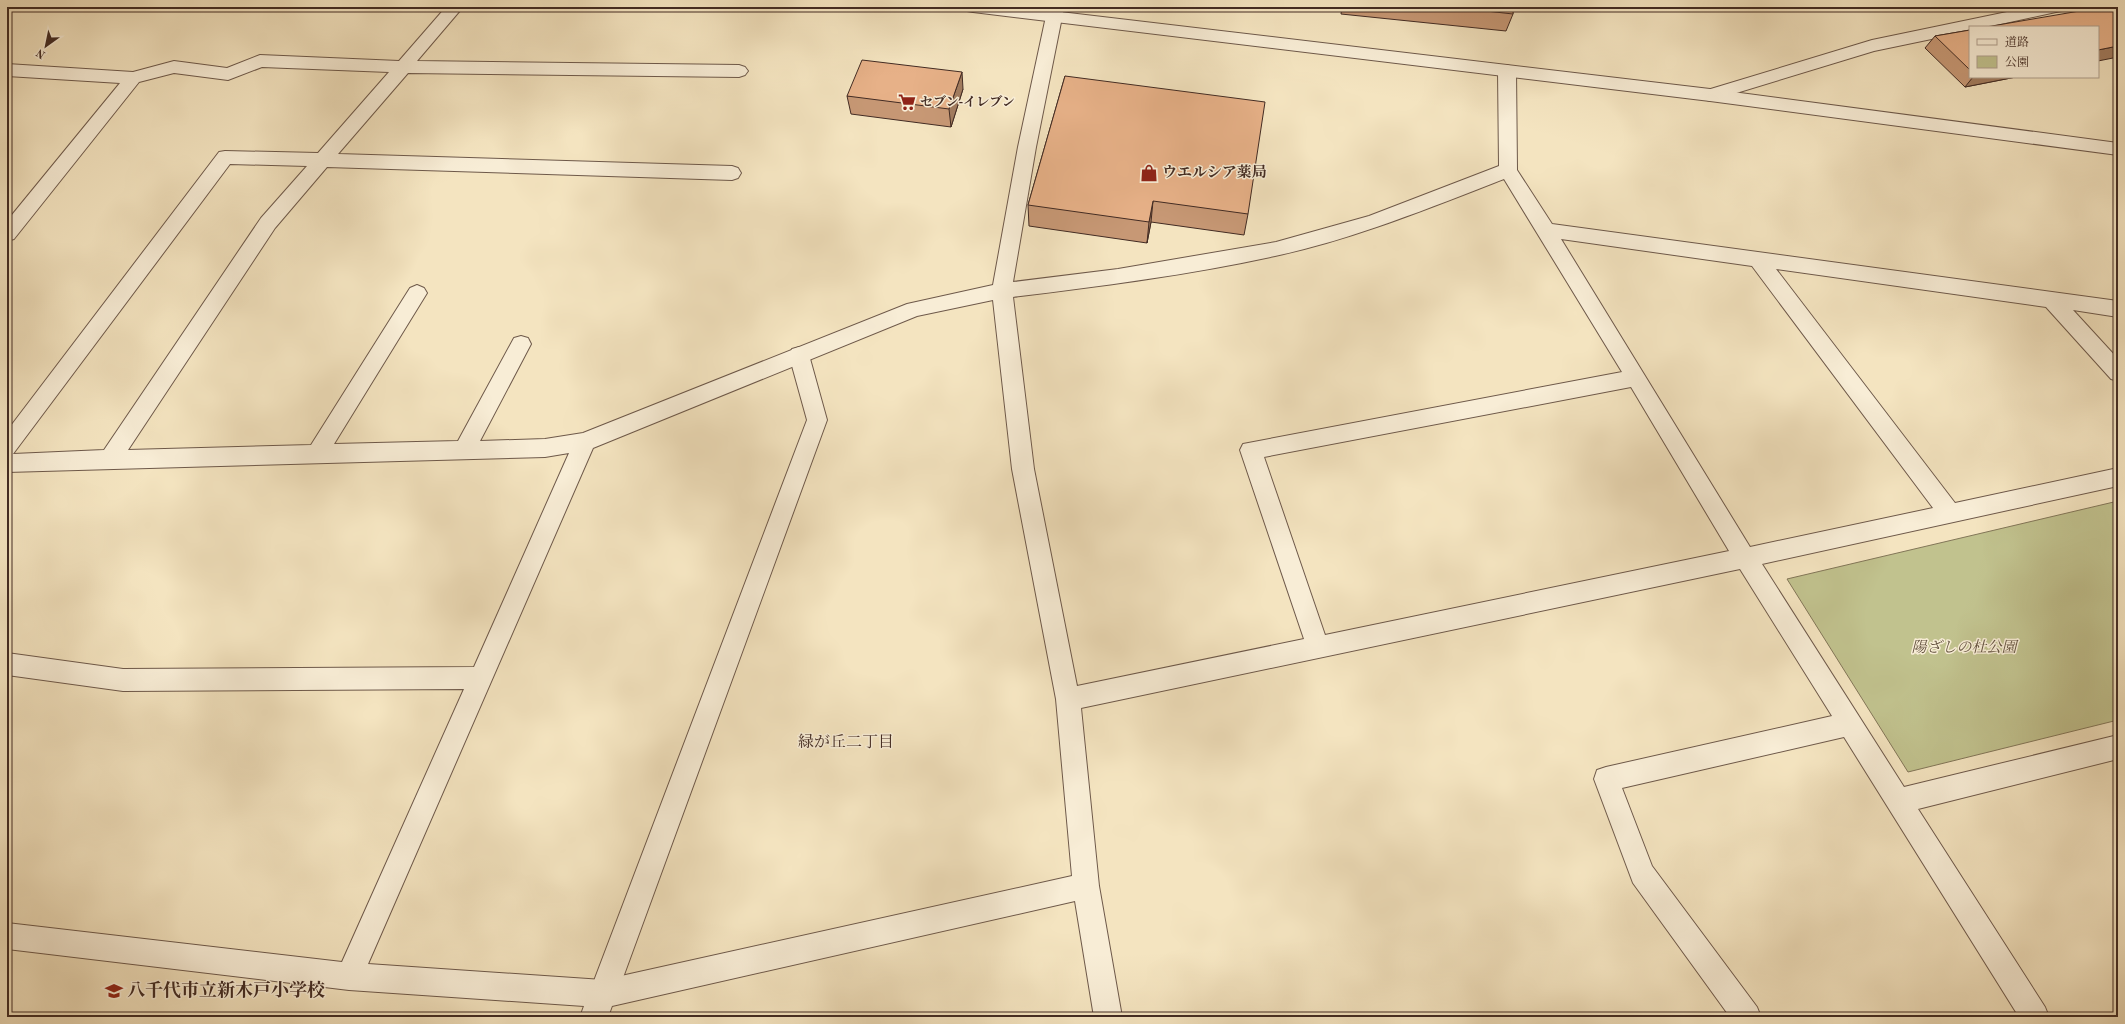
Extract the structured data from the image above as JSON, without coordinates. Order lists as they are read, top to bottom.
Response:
{
  "districts": ["緑が丘二丁目"],
  "parks": ["陽ざしの杜公園"],
  "places": {
    "supermarket": ["セブン-イレブン"],
    "shop": ["ウエルシア薬局"],
    "school or university": ["八千代市立新木戸小学校"]
  },
  "legend": ["道路", "公園"],
  "north": "bottom left"
}
